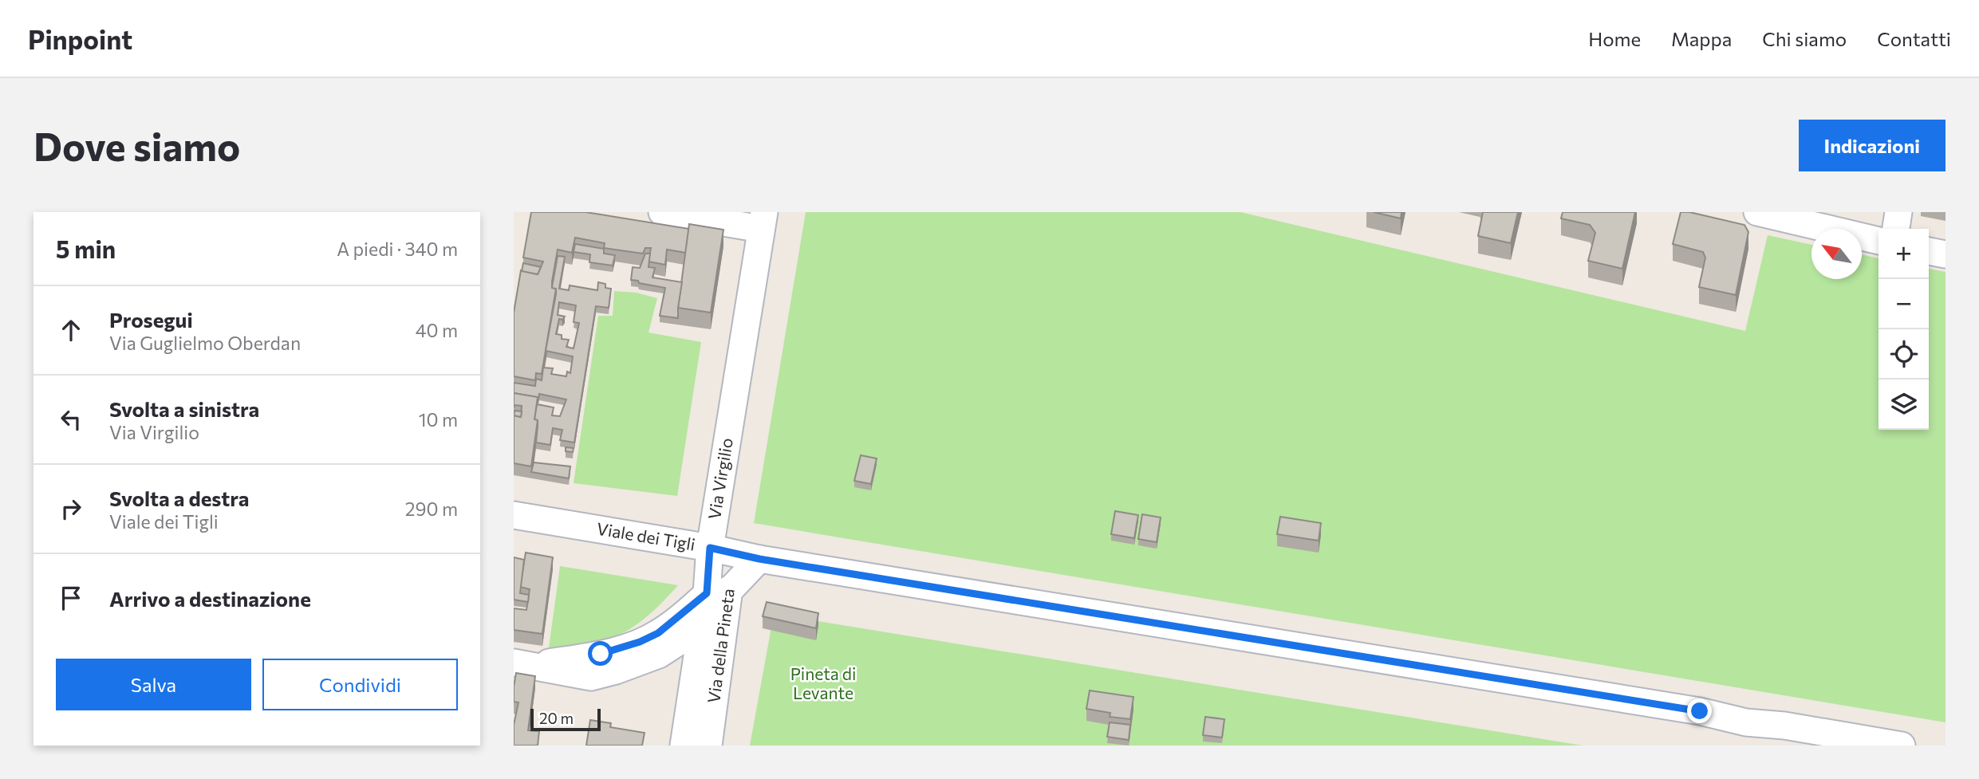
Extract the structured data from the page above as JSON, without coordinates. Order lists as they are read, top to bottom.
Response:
{
  "streets": {
    "street": ["Via Virgilio", "Viale dei Tigli", "Via della Pineta"]
  },
  "crossings": [
    ["Via Virgilio", "Viale dei Tigli"],
    ["Via Virgilio", "Via della Pineta"],
    ["Viale dei Tigli", "Via della Pineta"]
  ],
  "parks": ["Pineta di Levante"],
  "scale_bar": "20 m",
  "north": "top left",
  "page": {
    "header": "Pinpoint",
    "nav": [
      "Home",
      "Mappa",
      "Chi siamo",
      "Contatti"
    ],
    "buttons": [
      "Indicazioni",
      ["Salva", "Condividi"]
    ],
    "title": "Dove siamo",
    "heading": ["5 min", "A piedi · 340 m"],
    "map_buttons": ["+", "−"],
    "list": [
      ["Prosegui", "Via Guglielmo Oberdan", "40 m"],
      ["Svolta a sinistra", "Via Virgilio", "10 m"],
      ["Svolta a destra", "Viale dei Tigli", "290 m"],
      "Arrivo a destinazione"
    ],
    "scale": "20 m"
  }
}
